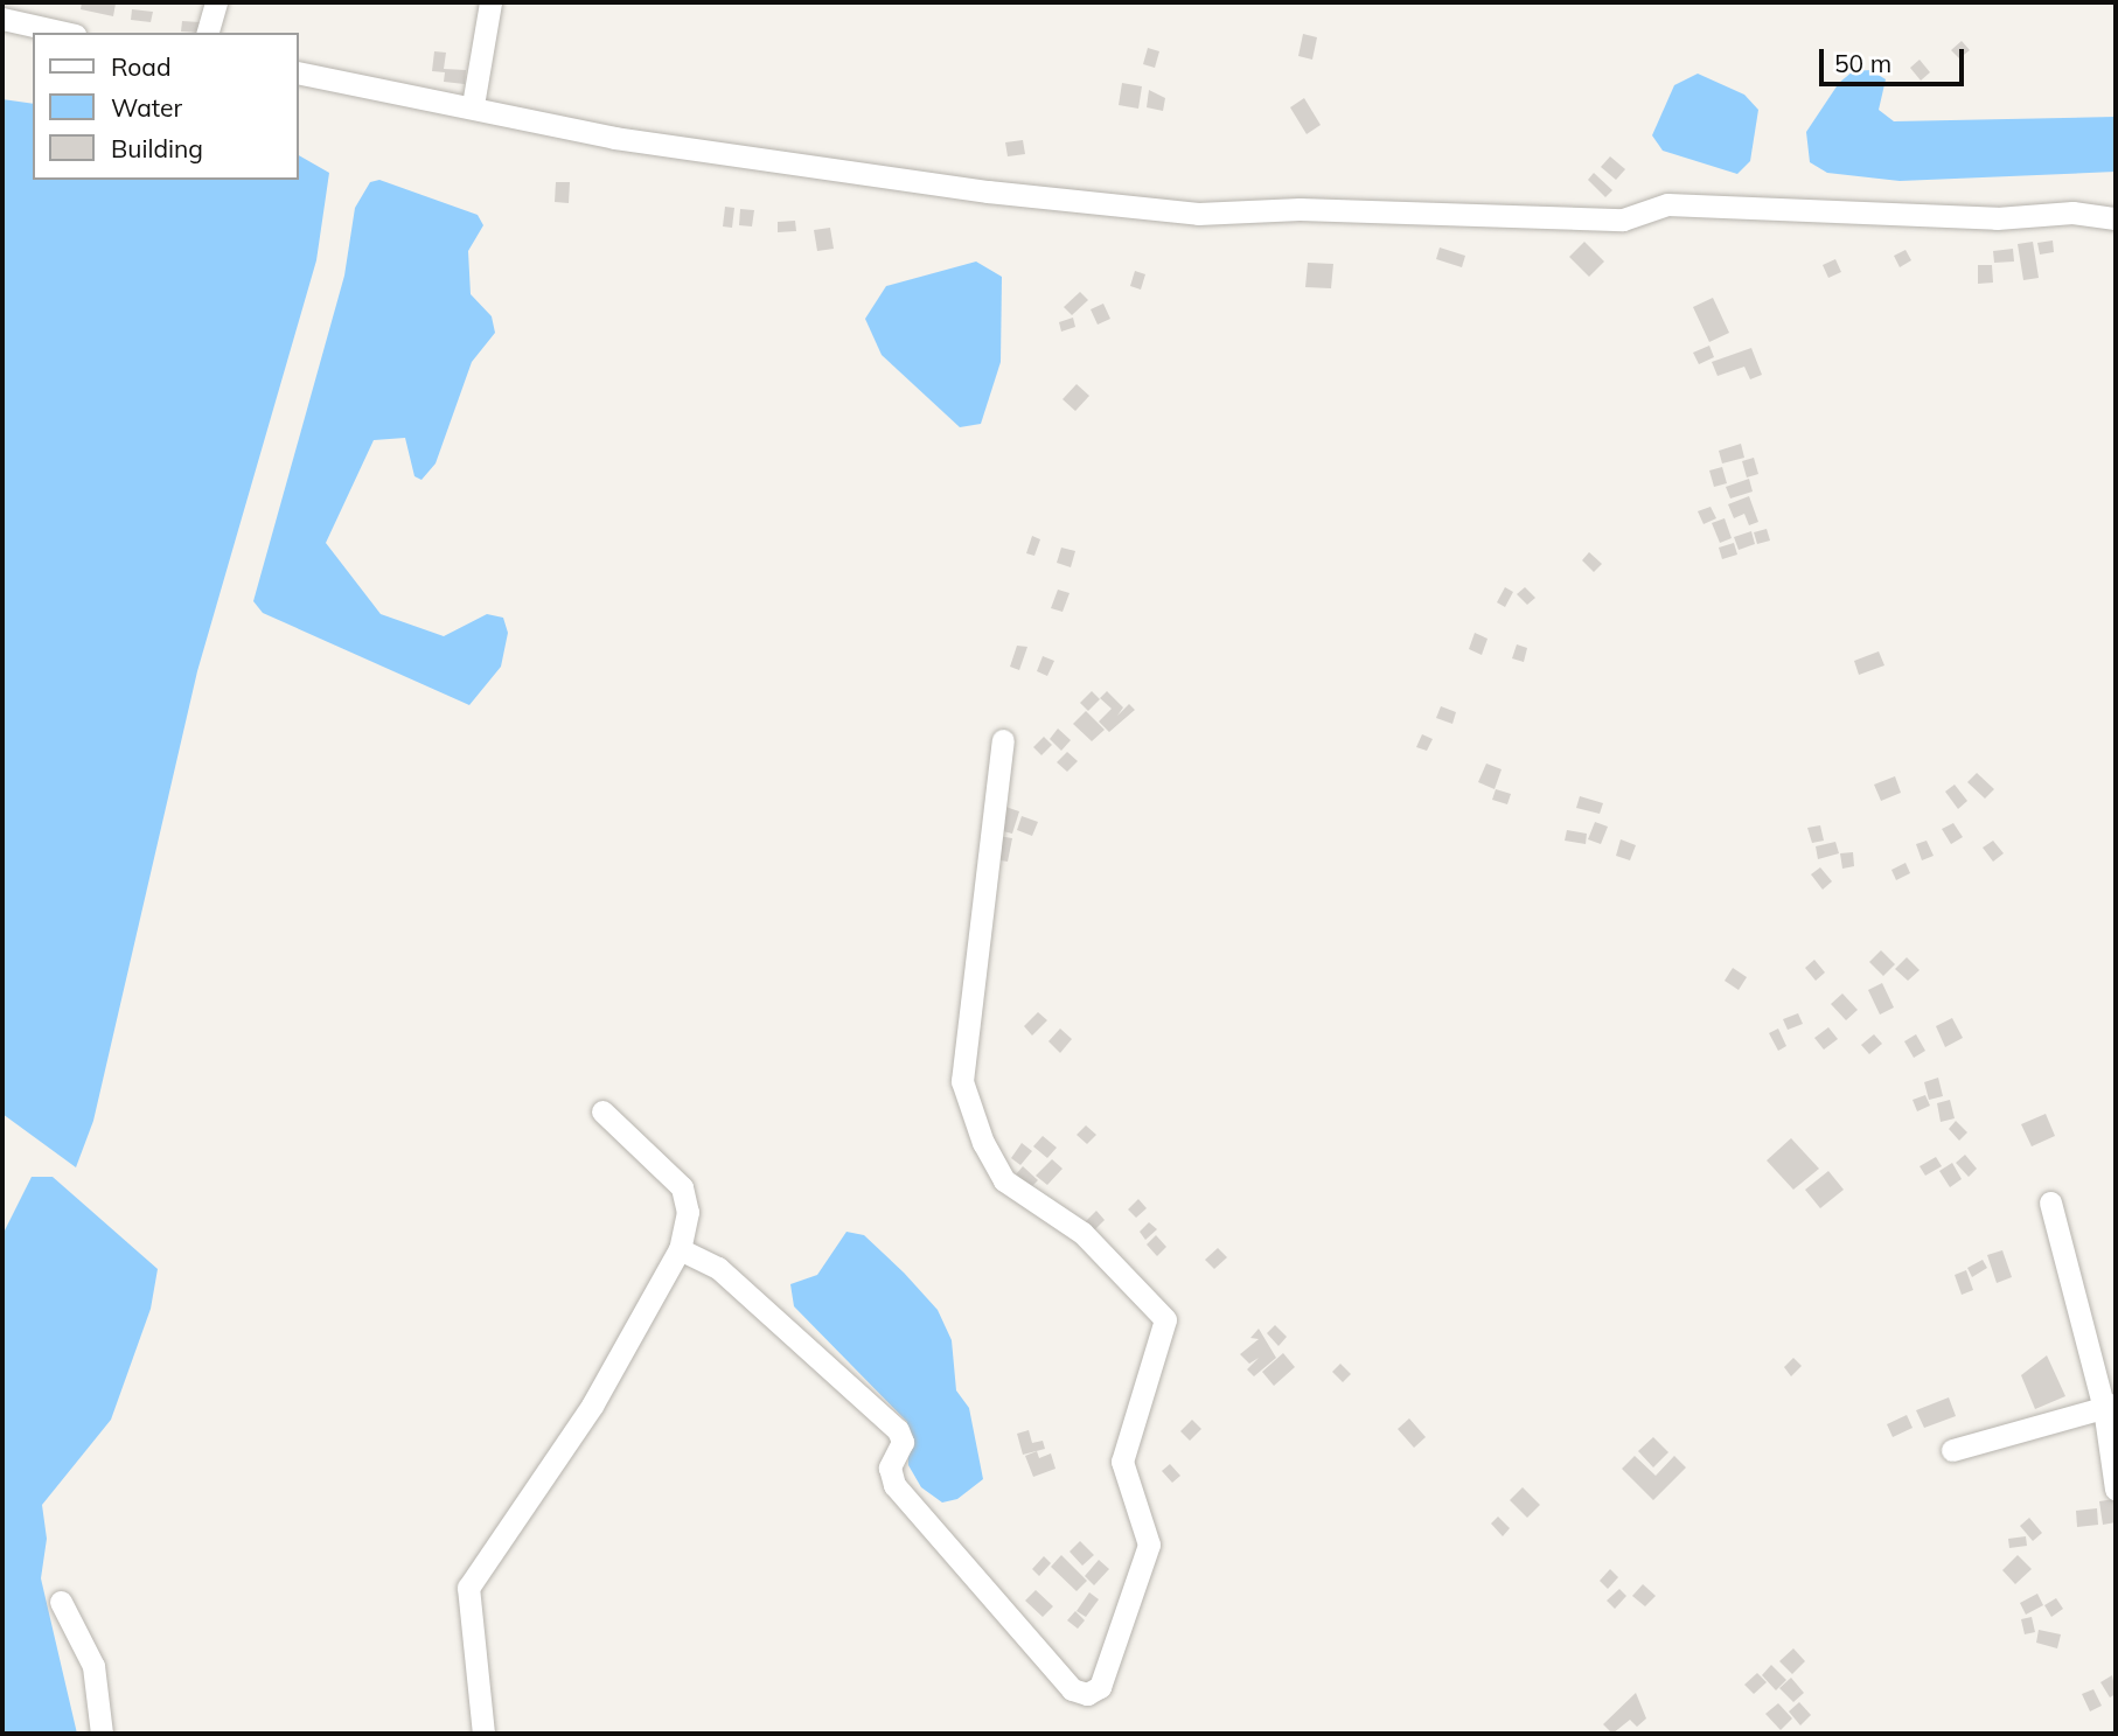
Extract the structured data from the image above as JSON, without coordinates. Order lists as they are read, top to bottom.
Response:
{
  "legend": ["Road", "Water", "Building"],
  "scale_bar": "50 m"
}
